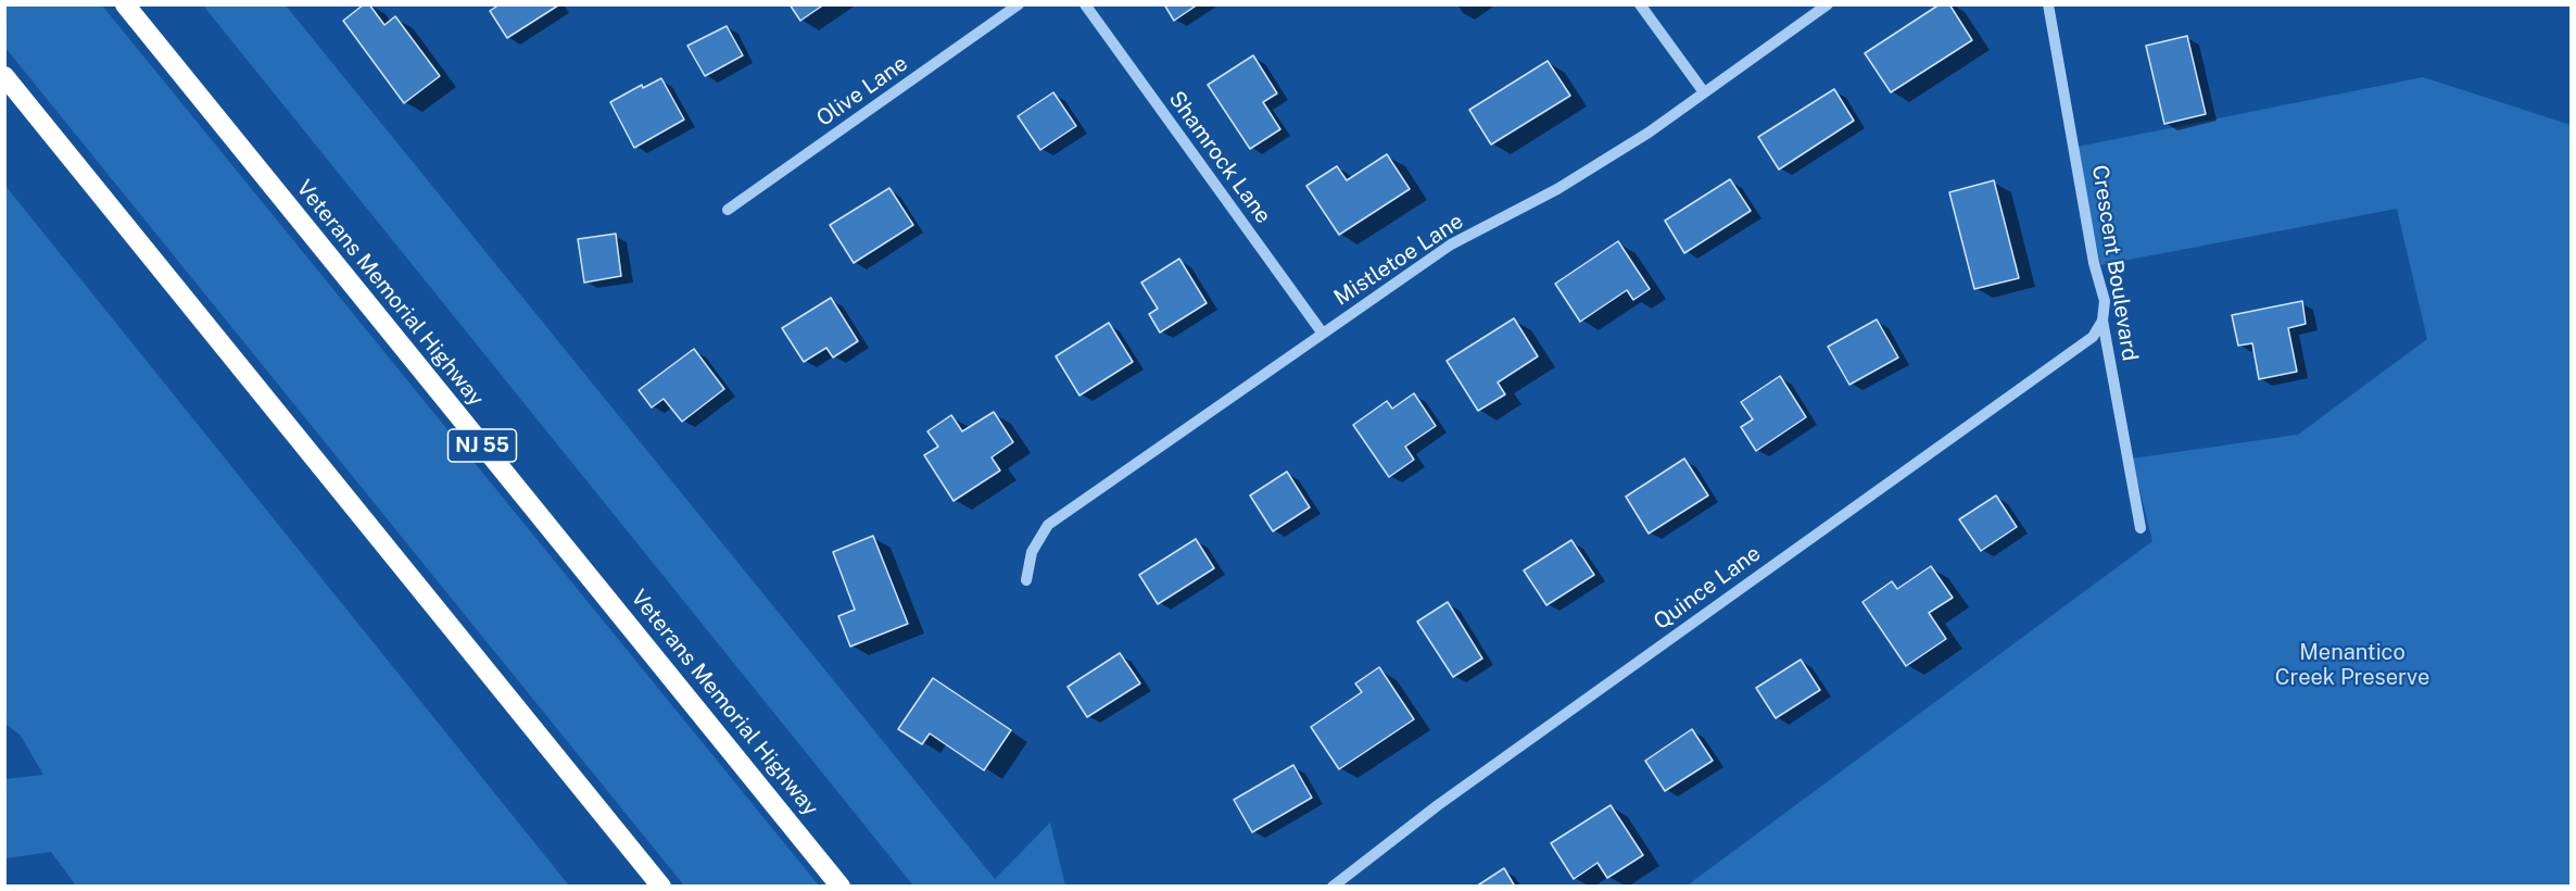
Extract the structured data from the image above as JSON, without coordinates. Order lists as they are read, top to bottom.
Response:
{
  "streets": {
    "highway": ["Veterans Memorial Highway", "NJ 55"],
    "street": [
      "Olive Lane",
      "Shamrock Lane",
      "Mistletoe Lane",
      "Crescent Boulevard",
      "Quince Lane"
    ]
  },
  "crossings": [
    ["Shamrock Lane", "Mistletoe Lane"],
    ["Crescent Boulevard", "Quince Lane"]
  ],
  "parks": ["Menantico Creek Preserve"]
}
